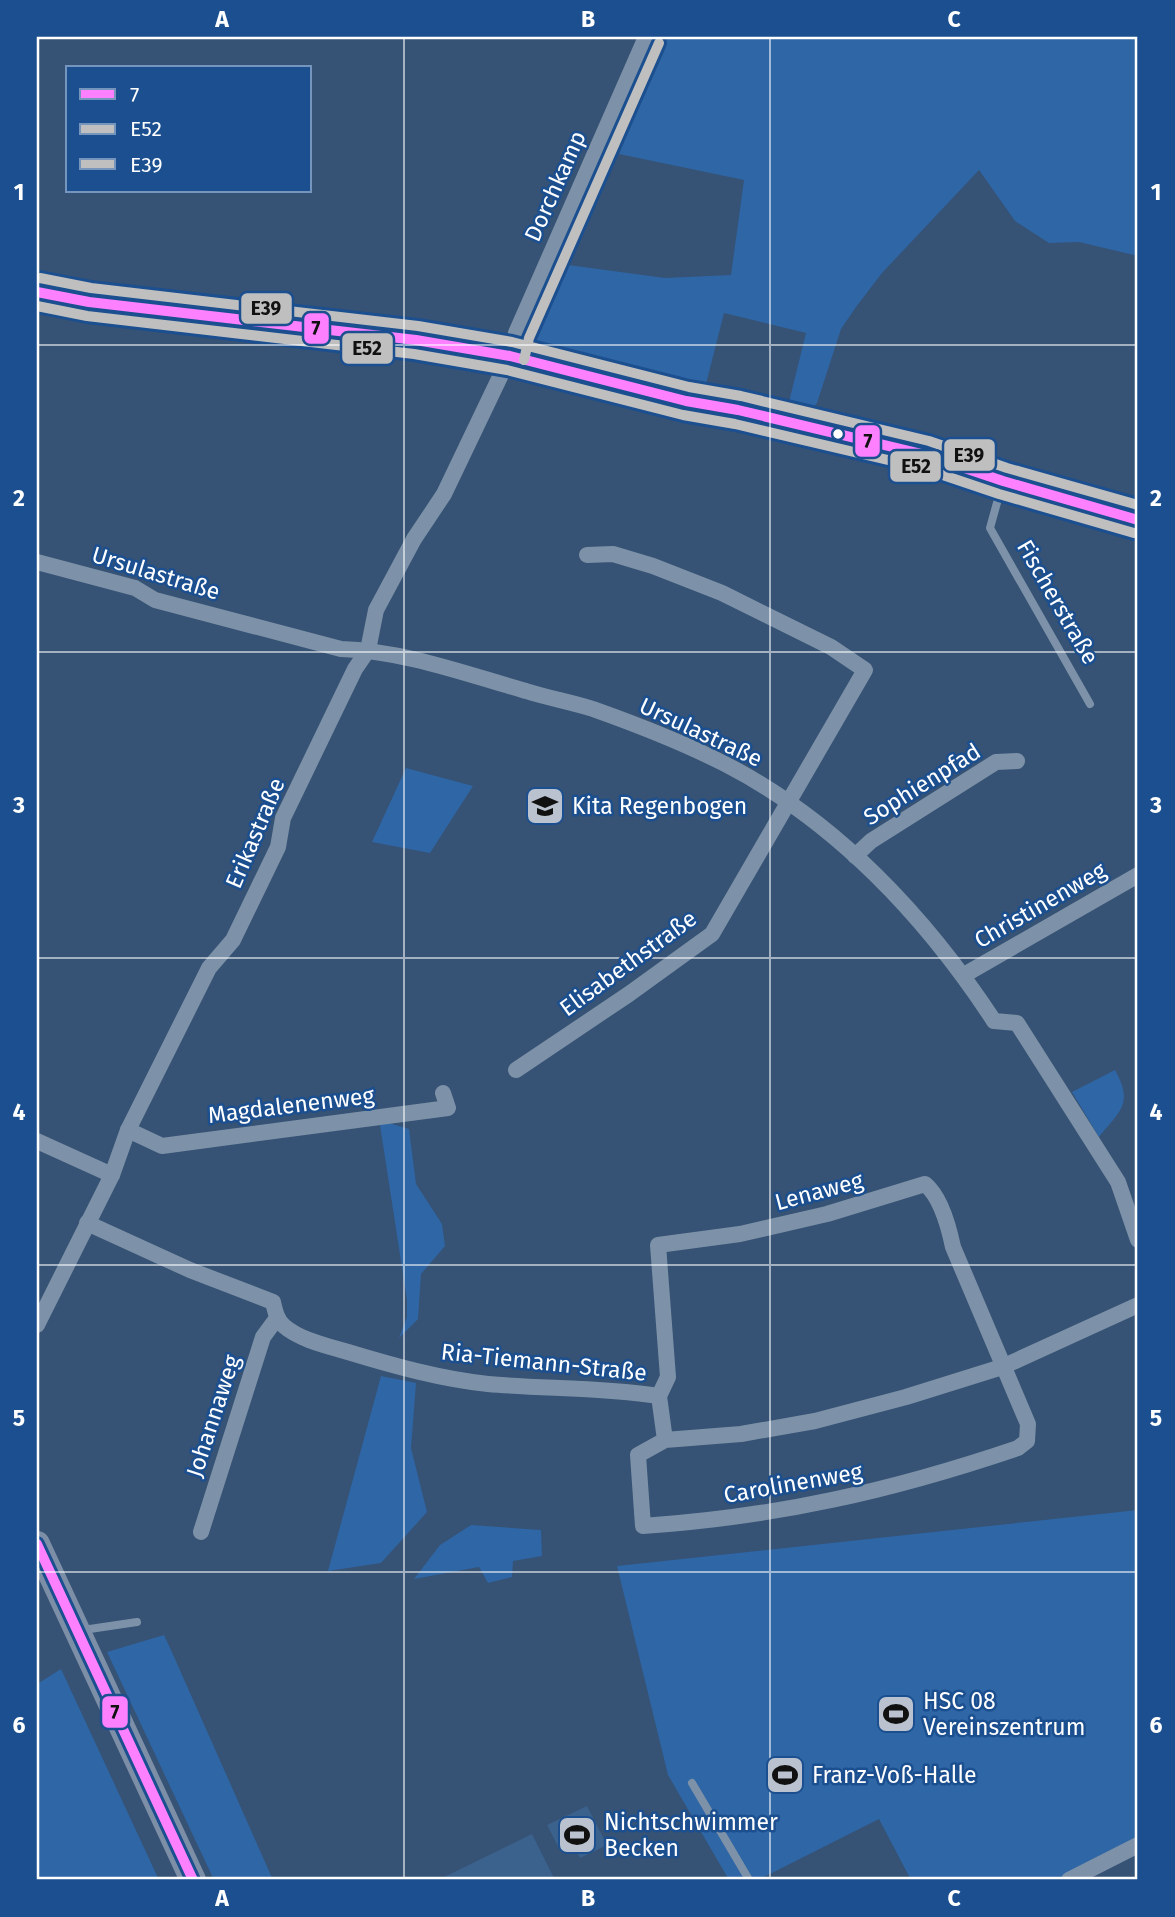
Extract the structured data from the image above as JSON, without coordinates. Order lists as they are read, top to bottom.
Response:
{
  "streets": {
    "street": [
      "Dorchkamp",
      "Ursulastraße",
      "Sophienpfad",
      "Erikastraße",
      "Christinenweg",
      "Elisabethstraße",
      "Magdalenenweg",
      "Lenaweg",
      "Ria-Tiemann-Straße",
      "Johannaweg",
      "Carolinenweg"
    ],
    "lane": ["Fischerstraße"]
  },
  "crossings": [
    ["Dorchkamp", "Erikastraße"],
    ["Ursulastraße", "Sophienpfad"],
    ["Ursulastraße", "Erikastraße"],
    ["Ursulastraße", "Christinenweg"],
    ["Ursulastraße", "Elisabethstraße"],
    ["Erikastraße", "Magdalenenweg"],
    ["Erikastraße", "Ria-Tiemann-Straße"],
    ["Lenaweg", "Ria-Tiemann-Straße"],
    ["Lenaweg", "Carolinenweg"],
    ["Ria-Tiemann-Straße", "Johannaweg"]
  ],
  "places": {
    "school or university": ["Kita Regenbogen"],
    "sports": ["HSC 08 Vereinszentrum", "Franz-Voß-Halle", "Nichtschwimmer Becken"]
  },
  "lines": ["transit line E52", "transit line E39", "transit line 7"],
  "legend": ["7", "E52", "E39"],
  "grid": {
    "columns": ["A", "B", "C"],
    "rows": [
      "1",
      "2",
      "3",
      "4",
      "5",
      "6"
    ]
  }
}
